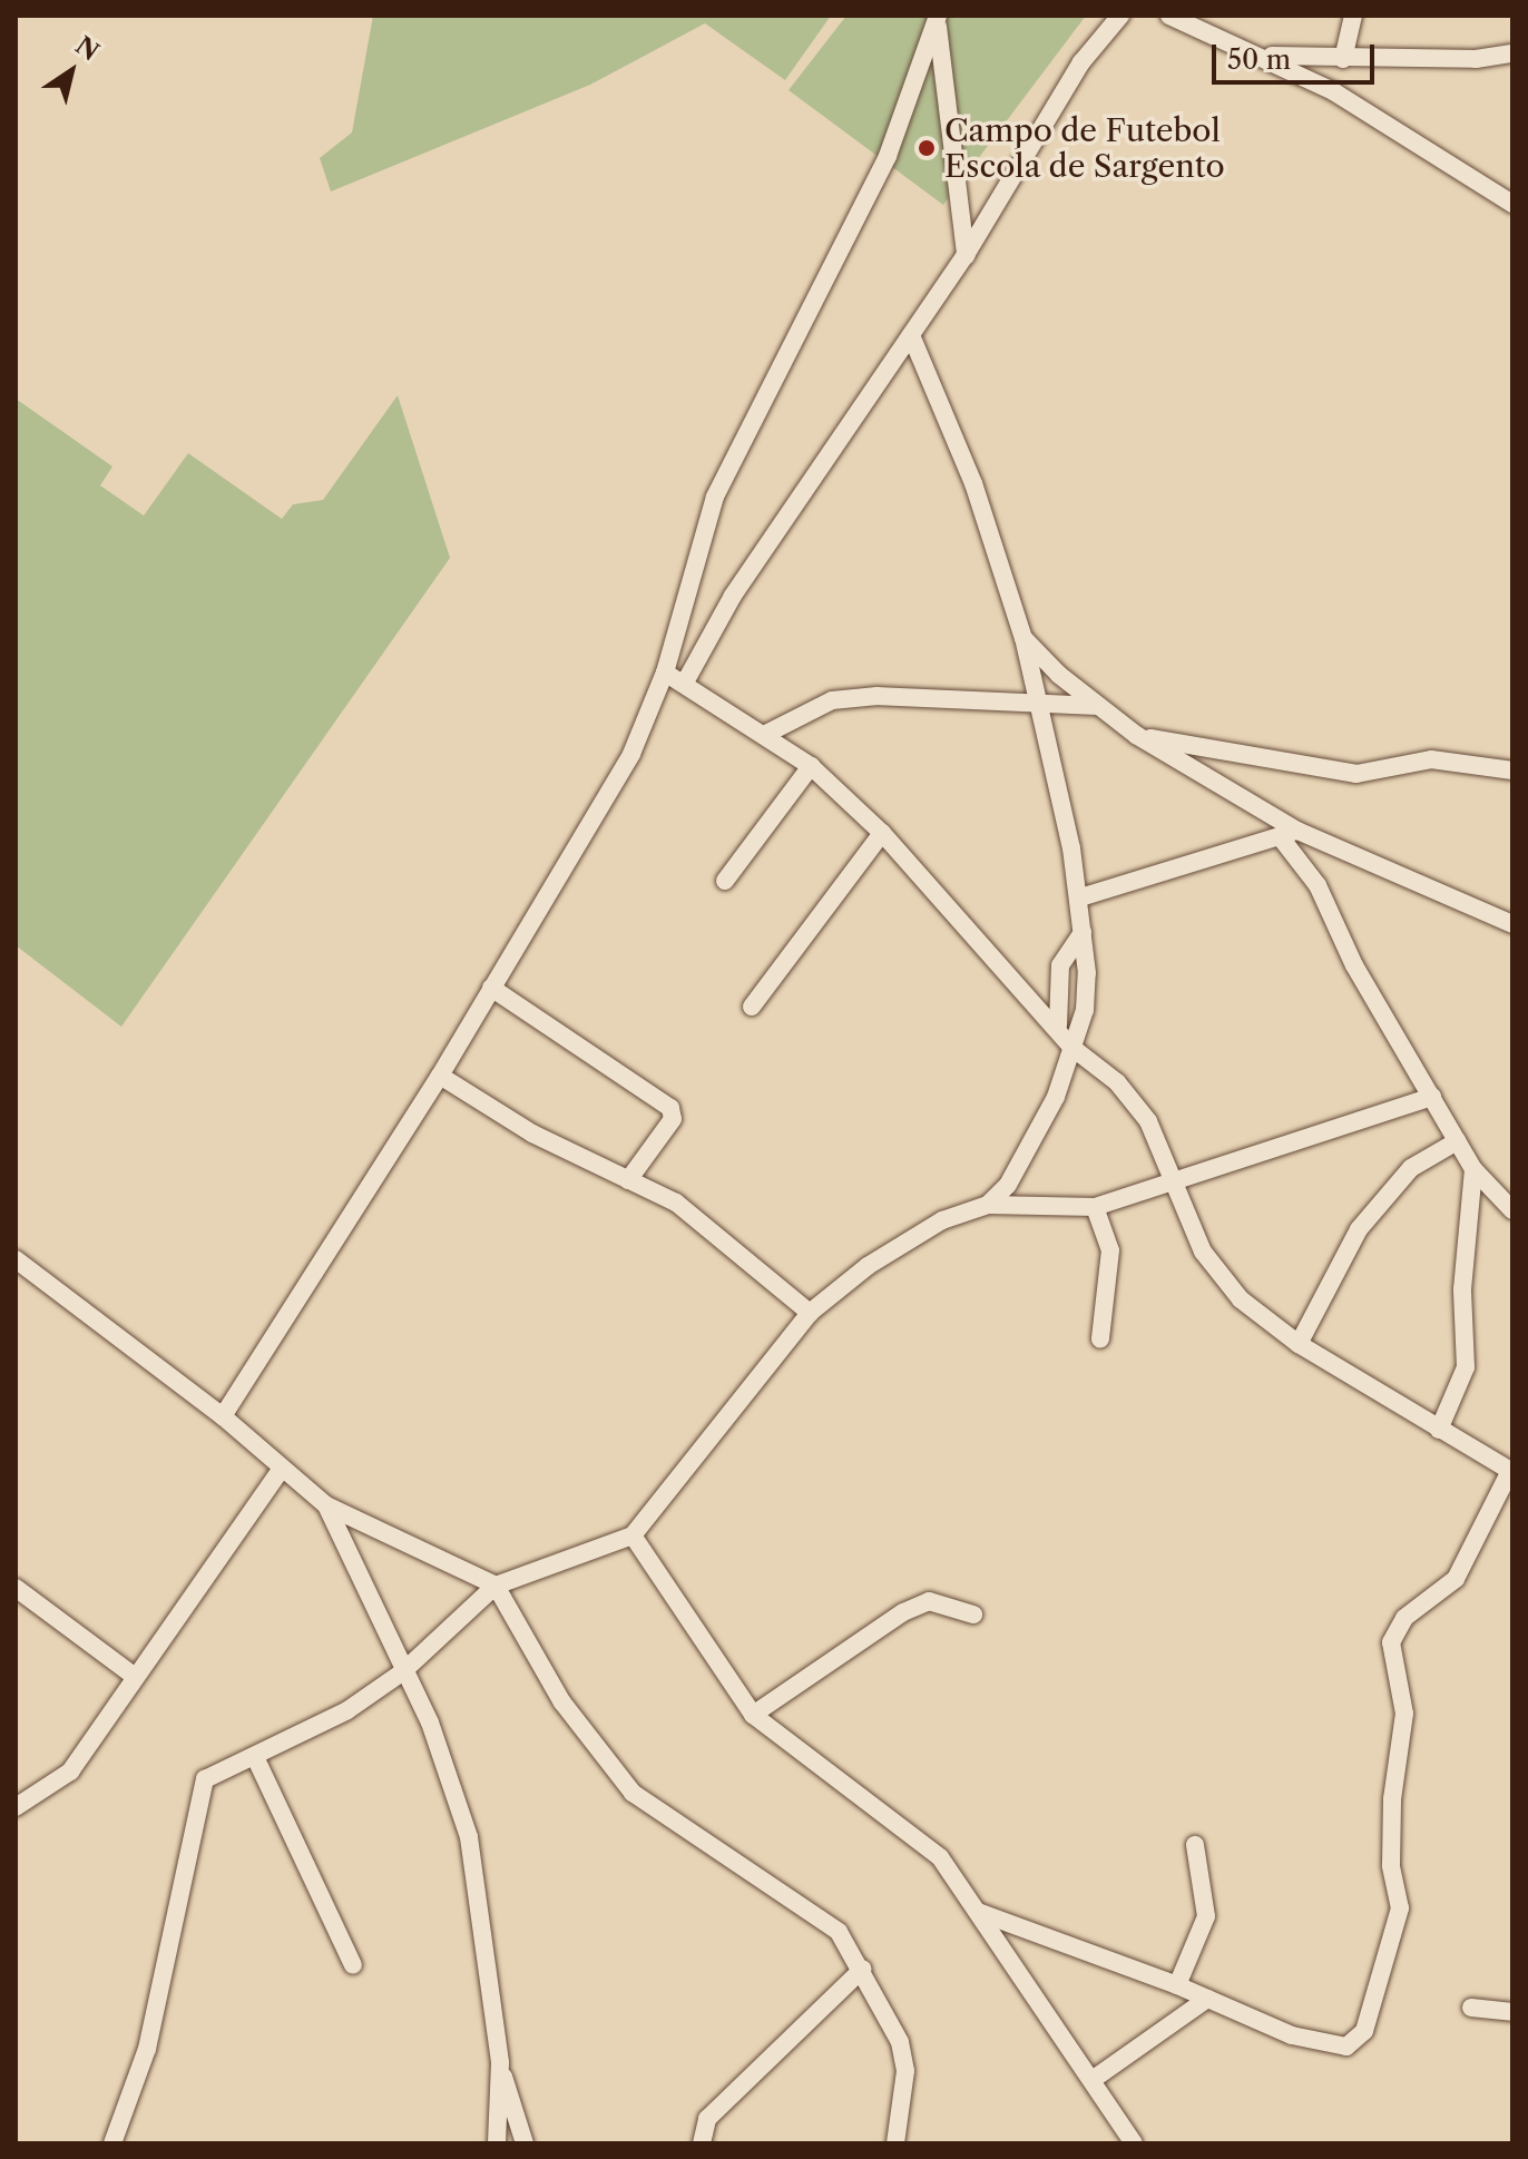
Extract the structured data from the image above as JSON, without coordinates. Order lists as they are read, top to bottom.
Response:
{
  "places": ["Campo de Futebol Escola de Sargento"],
  "scale_bar": "50 m",
  "north": "top right"
}
